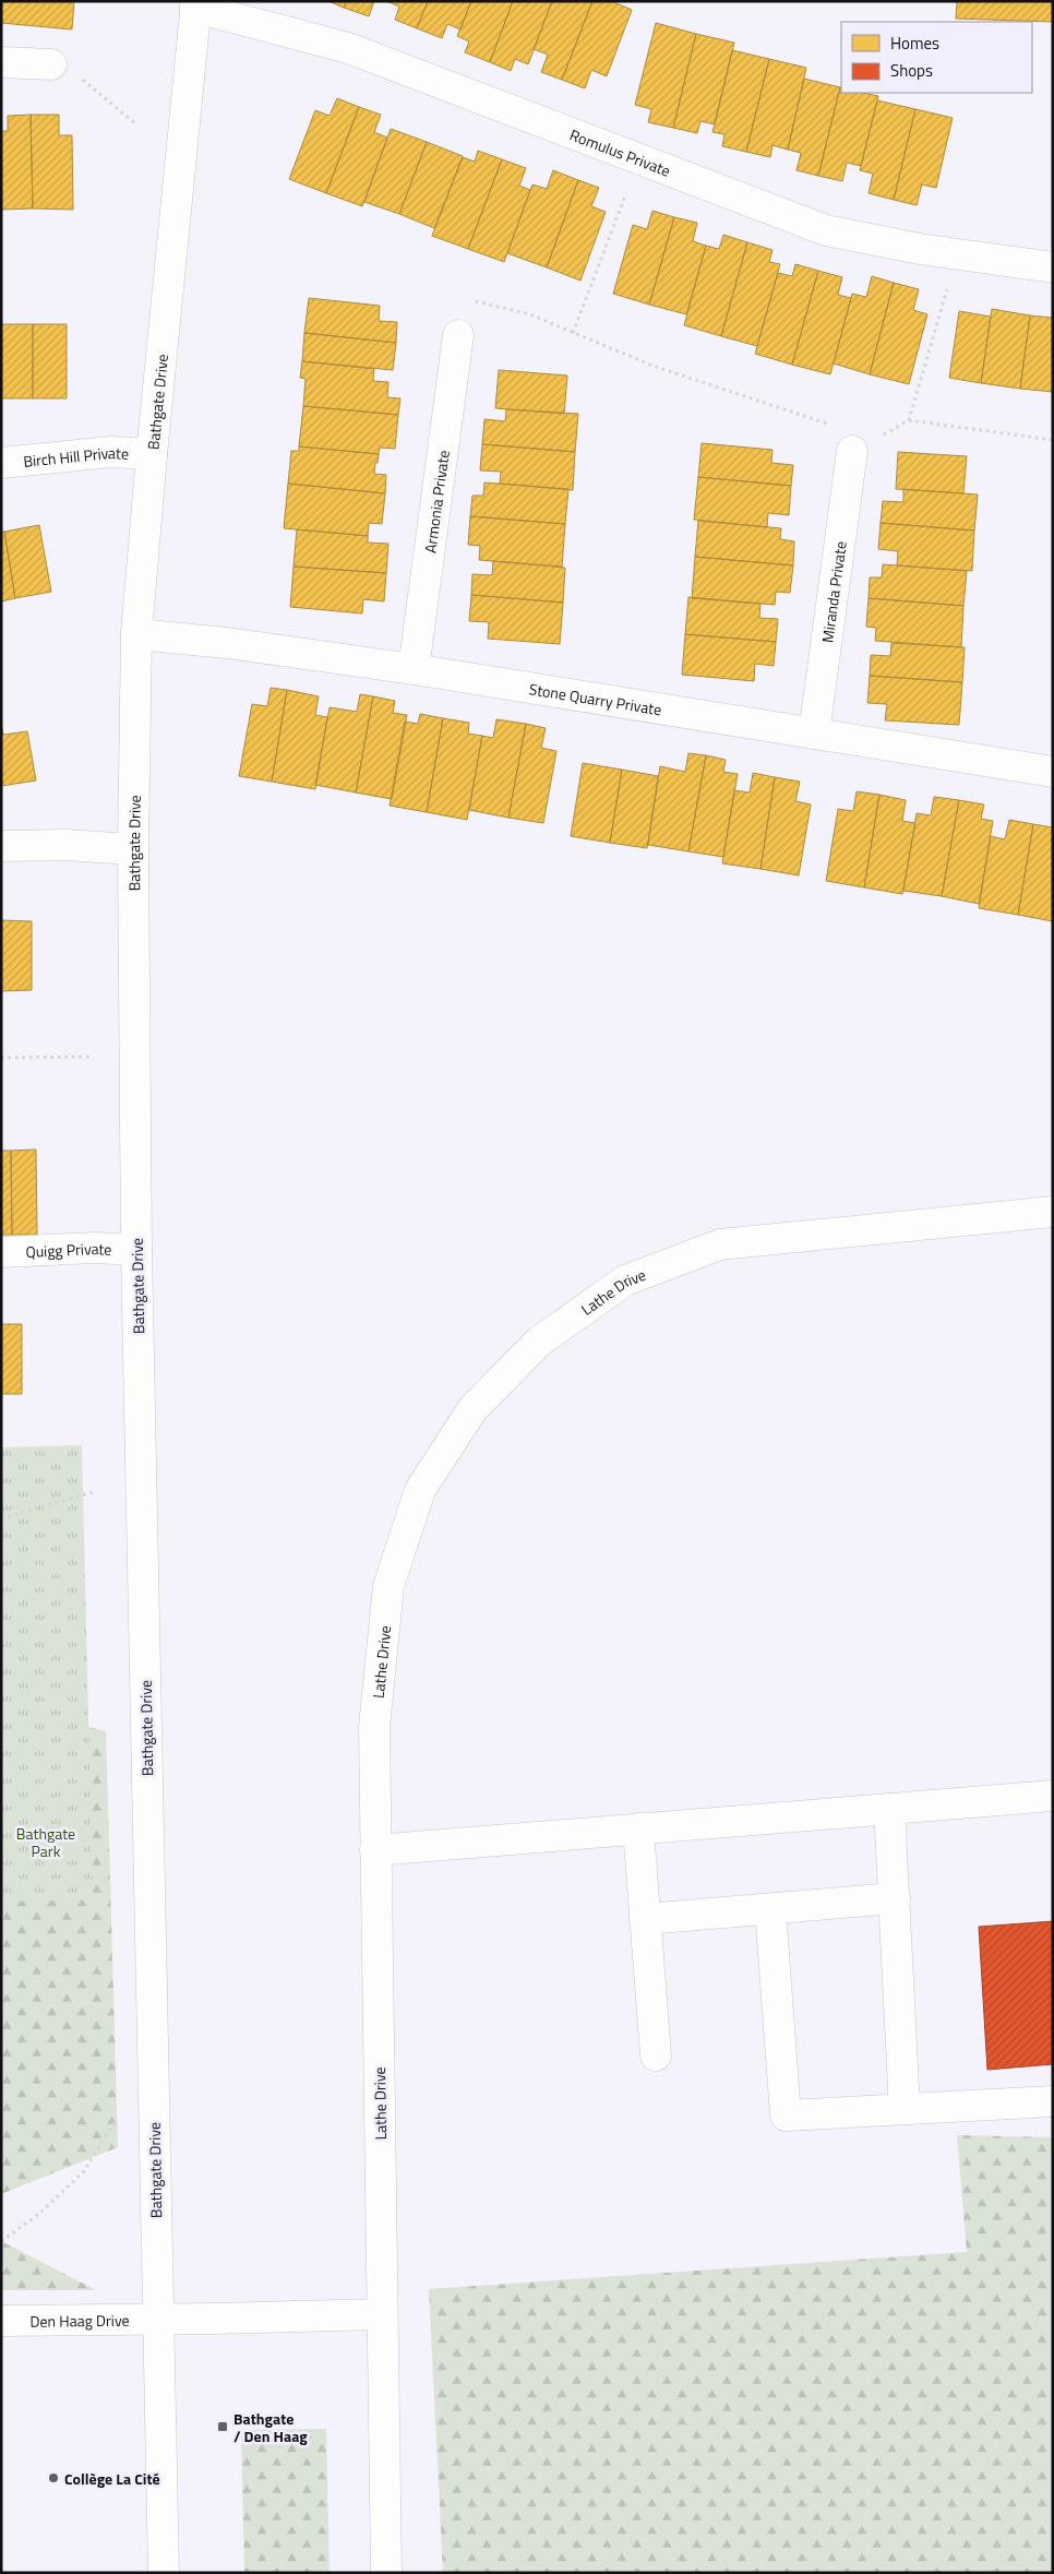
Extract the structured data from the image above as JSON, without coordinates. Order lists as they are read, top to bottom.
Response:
{
  "streets": {
    "street": [
      "Romulus Private",
      "Bathgate Drive",
      "Birch Hill Private",
      "Armonia Private",
      "Miranda Private",
      "Stone Quarry Private",
      "Quigg Private",
      "Lathe Drive",
      "Den Haag Drive"
    ]
  },
  "crossings": [
    ["Romulus Private", "Bathgate Drive"],
    ["Bathgate Drive", "Birch Hill Private"],
    ["Bathgate Drive", "Stone Quarry Private"],
    ["Bathgate Drive", "Quigg Private"],
    ["Bathgate Drive", "Den Haag Drive"],
    ["Armonia Private", "Stone Quarry Private"],
    ["Miranda Private", "Stone Quarry Private"],
    ["Lathe Drive", "Den Haag Drive"]
  ],
  "parks": ["Bathgate Park"],
  "places": {
    "transit": ["Bathgate / Den Haag"],
    "other": ["Collège La Cité"]
  },
  "legend": ["Homes", "Shops"]
}
